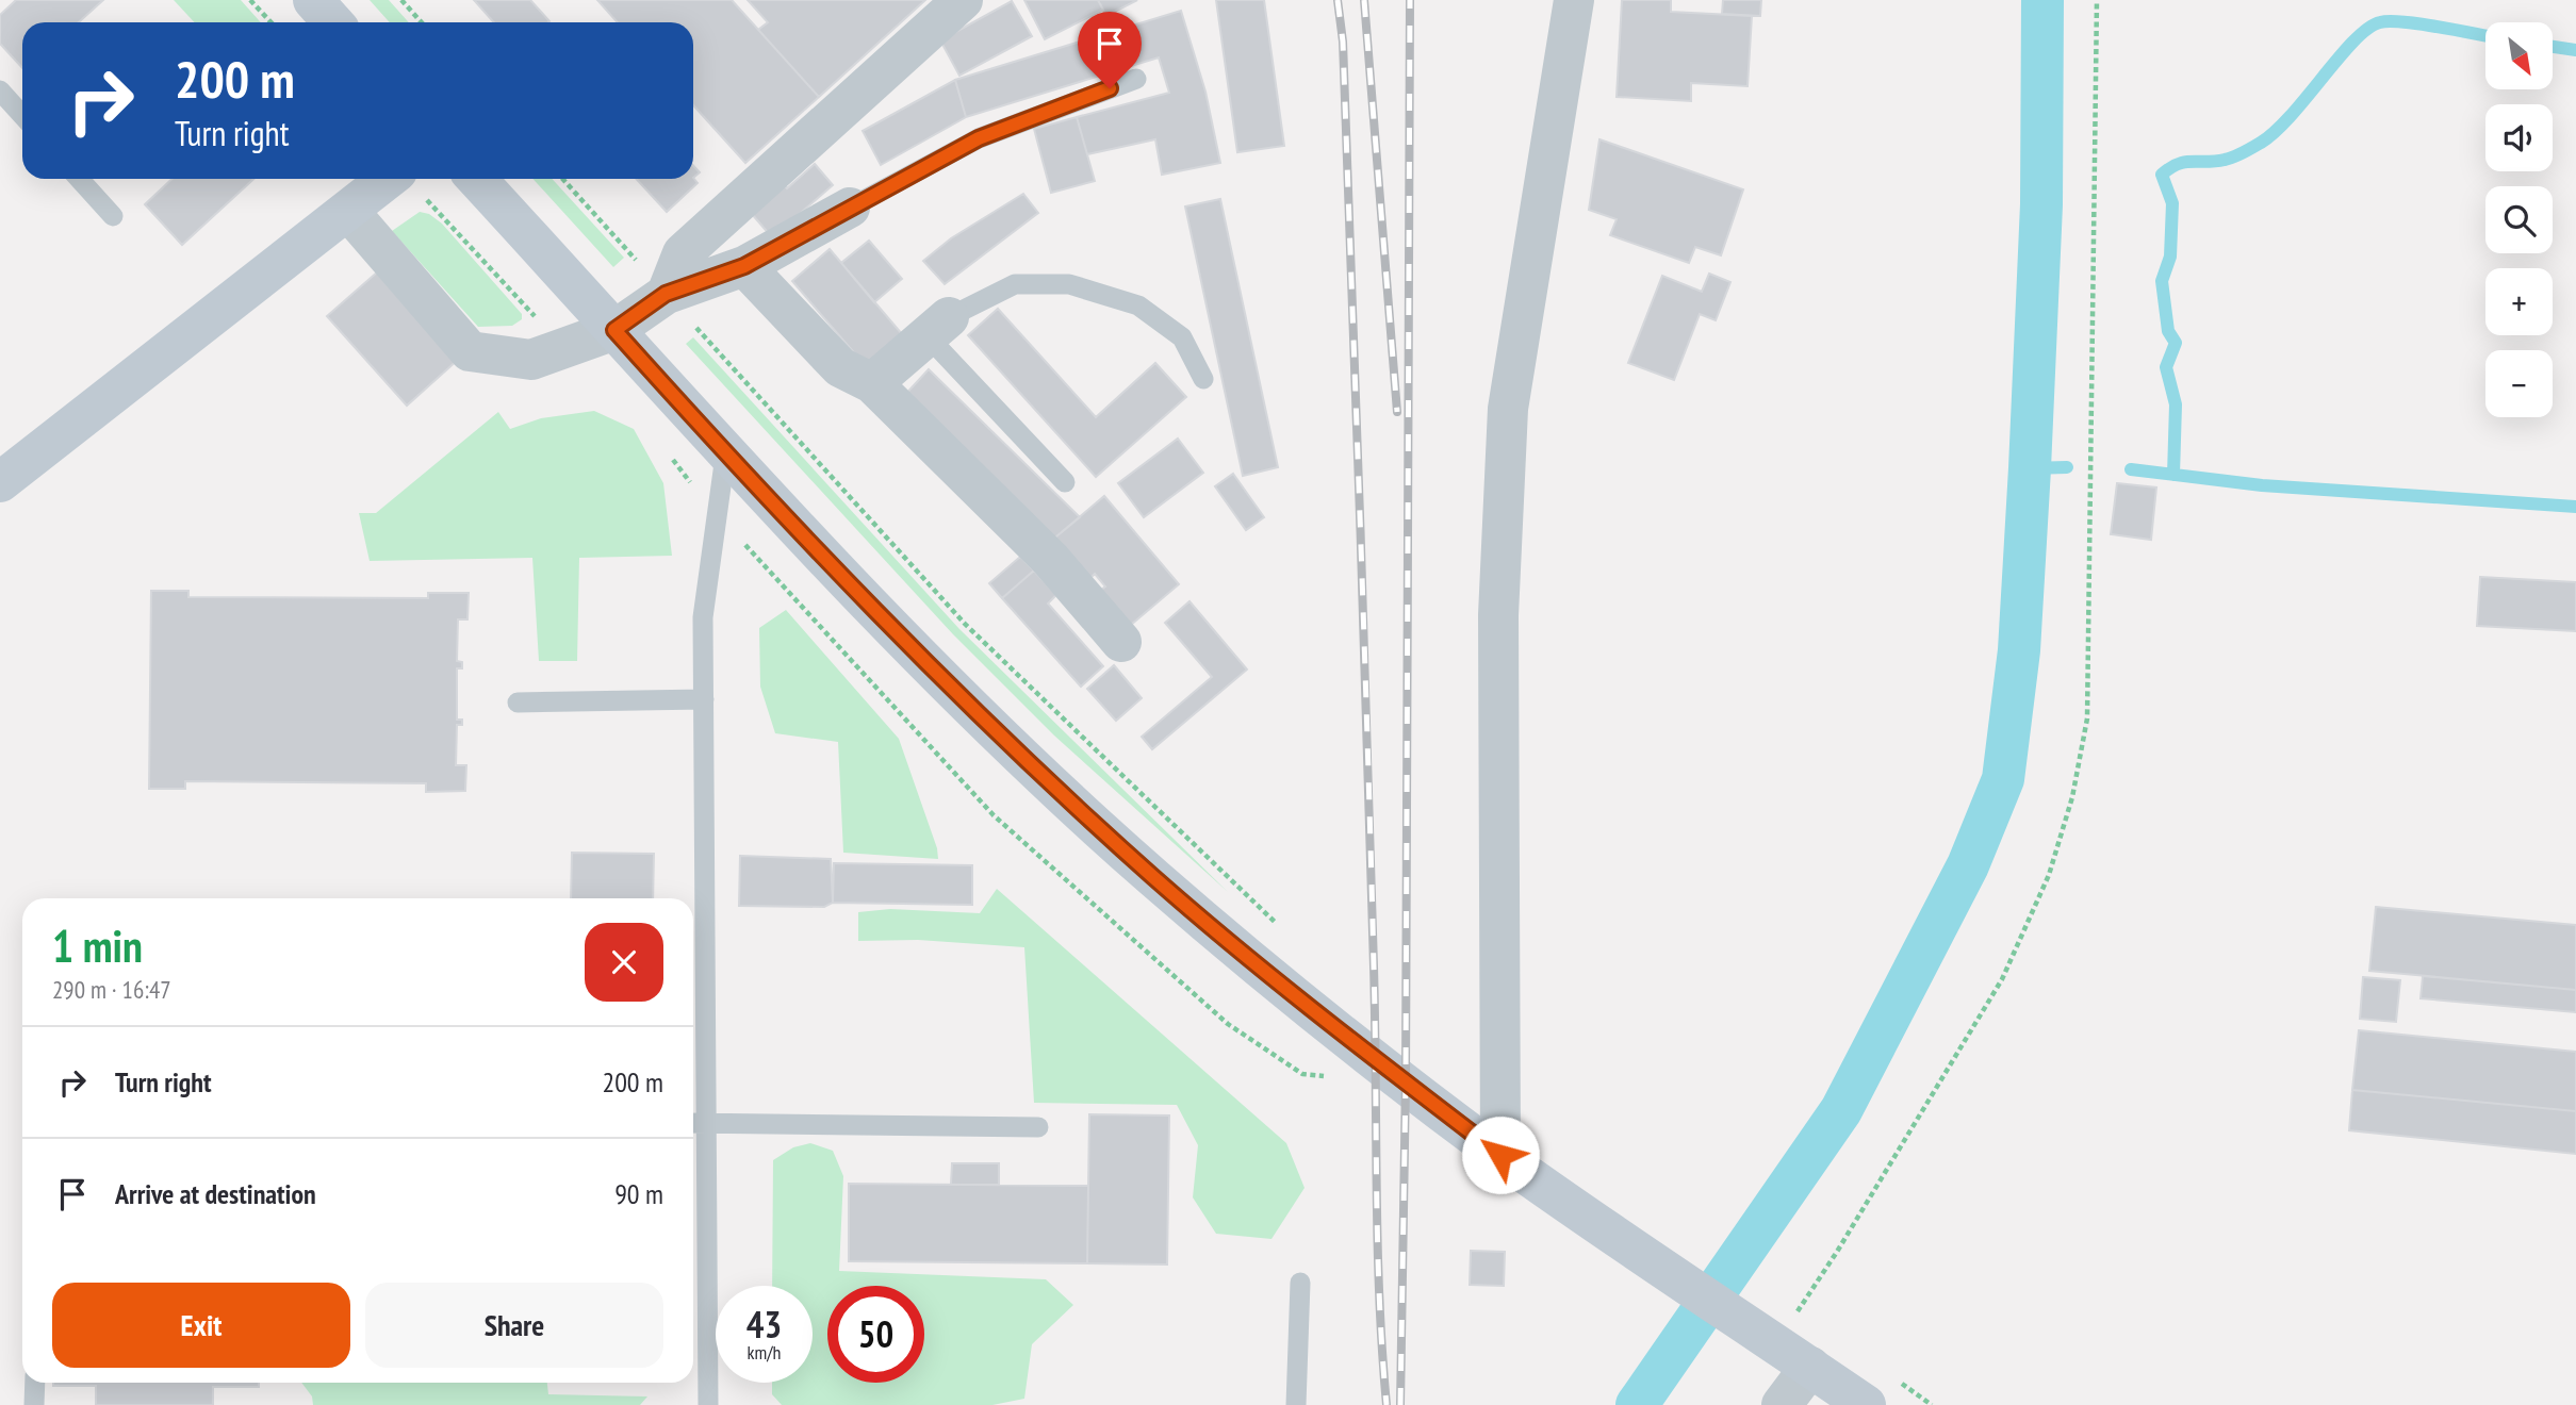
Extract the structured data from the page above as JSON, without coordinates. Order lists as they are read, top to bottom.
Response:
{
  "north": "bottom right",
  "page": {
    "map_buttons": ["+", "−"],
    "turn": ["200 m", "Turn right"],
    "heading": ["1 min", "290 m · 16:47"],
    "list": [
      {
        "name": "Turn right",
        "value": "200 m"
      },
      {
        "name": "Arrive at destination",
        "value": "90 m"
      }
    ],
    "buttons": ["Exit", "Share"],
    "speed": "43 km/h",
    "limit": "50"
  }
}
